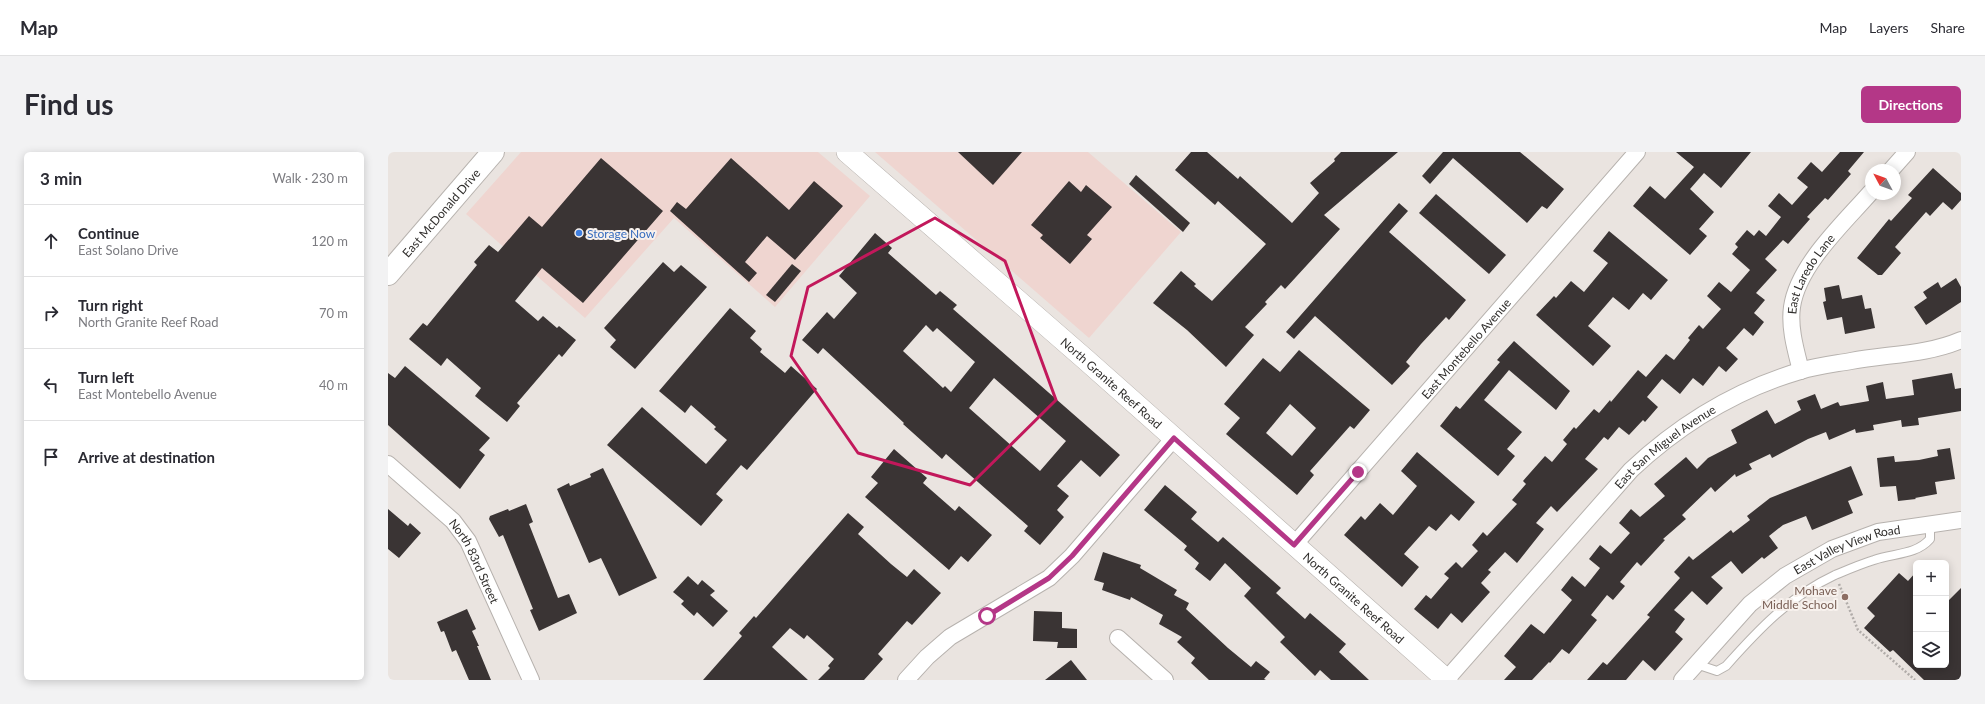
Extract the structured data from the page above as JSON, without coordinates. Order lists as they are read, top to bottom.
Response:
{
  "streets": {
    "main road": ["East McDonald Drive"],
    "street": [
      "East Laredo Lane",
      "East Montebello Avenue",
      "North Granite Reef Road",
      "East San Miguel Avenue",
      "East Valley View Road",
      "North 83rd Street"
    ]
  },
  "crossings": [
    ["East Laredo Lane", "East San Miguel Avenue"],
    ["East Montebello Avenue", "North Granite Reef Road"],
    ["North Granite Reef Road", "East San Miguel Avenue"]
  ],
  "places": ["Storage Now", "Mohave Middle School"],
  "north": "top left",
  "page": {
    "header": "Map",
    "nav": ["Map", "Layers", "Share"],
    "buttons": "Directions",
    "title": "Find us",
    "heading": ["3 min", "Walk · 230 m"],
    "list": [
      ["Continue", "East Solano Drive", "120 m"],
      ["Turn right", "North Granite Reef Road", "70 m"],
      ["Turn left", "East Montebello Avenue", "40 m"],
      "Arrive at destination"
    ],
    "map_buttons": ["+", "−"]
  }
}
